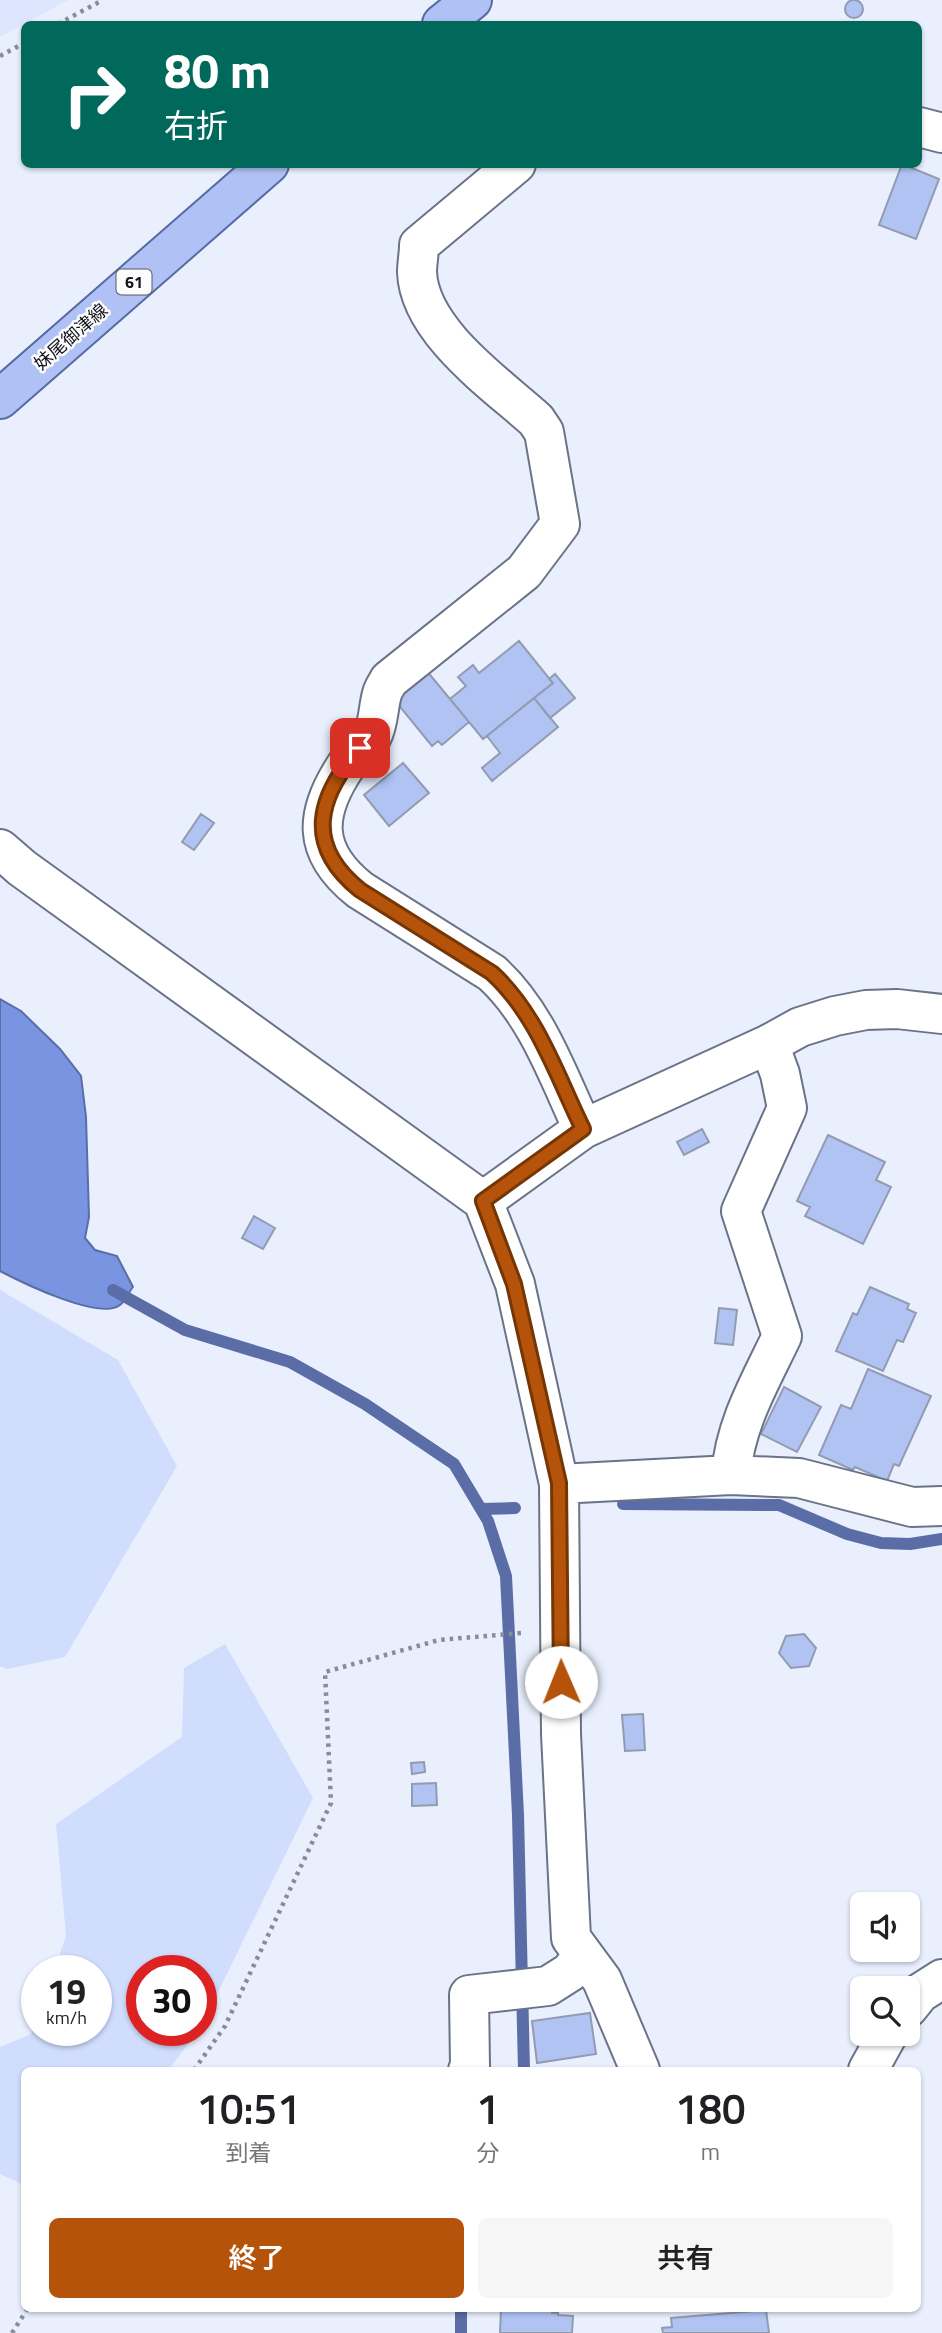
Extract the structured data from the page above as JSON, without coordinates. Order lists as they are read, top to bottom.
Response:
{
  "streets": {
    "main road": ["61", "妹尾御津線"]
  },
  "page": {
    "turn": ["80 m", "右折"],
    "speed": "19 km/h",
    "limit": "30",
    "eta": [
      "10:51",
      "到着",
      "1",
      "分",
      "180",
      "m"
    ],
    "buttons": ["終了", "共有"]
  }
}
